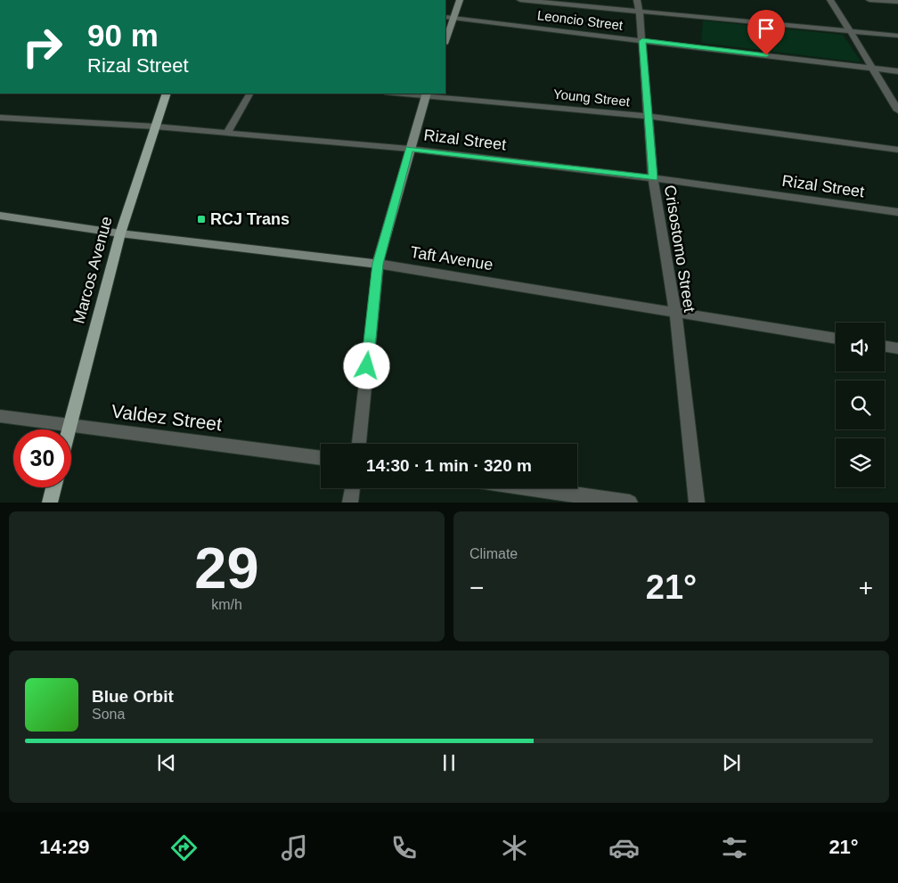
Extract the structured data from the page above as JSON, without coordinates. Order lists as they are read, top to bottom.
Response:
{
  "streets": {
    "main road": ["Marcos Avenue"],
    "street": [
      "Leoncio Street",
      "Young Street",
      "Rizal Street",
      "Crisostomo Street",
      "Taft Avenue",
      "Valdez Street"
    ]
  },
  "crossings": [
    ["Leoncio Street", "Crisostomo Street"],
    ["Young Street", "Crisostomo Street"],
    ["Rizal Street", "Crisostomo Street"],
    ["Rizal Street", "Marcos Avenue"],
    ["Crisostomo Street", "Taft Avenue"],
    ["Taft Avenue", "Marcos Avenue"],
    ["Marcos Avenue", "Valdez Street"]
  ],
  "places": {
    "transit": ["RCJ Trans"]
  },
  "page": {
    "turn": ["90 m", "Rizal Street"],
    "limit": "30",
    "trip": "14:30 · 1 min · 320 m",
    "tile": [
      ["29", "km/h"],
      "Climate"
    ],
    "heat": ["−", "21°", "+"],
    "song": ["Blue Orbit", "Sona"],
    "tabs": ["14:29", "21°"]
  }
}
